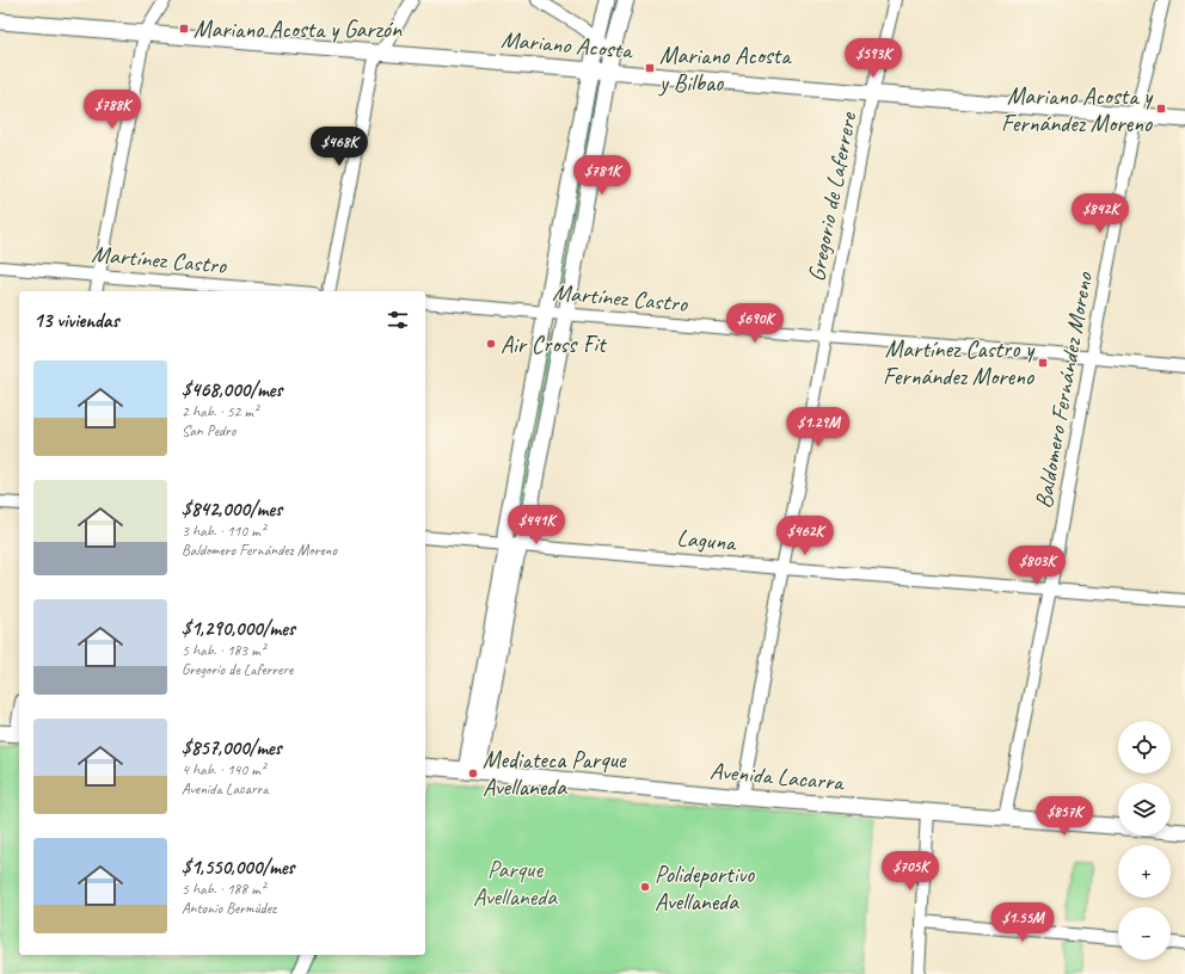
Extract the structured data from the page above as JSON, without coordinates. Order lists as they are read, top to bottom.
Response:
{
  "streets": {
    "street": [
      "Mariano Acosta",
      "Gregorio de Laferrere",
      "Martínez Castro",
      "Baldomero Fernández Moreno",
      "Laguna",
      "Avenida Lacarra"
    ]
  },
  "crossings": [
    ["Mariano Acosta", "Gregorio de Laferrere"],
    ["Mariano Acosta", "Baldomero Fernández Moreno"],
    ["Gregorio de Laferrere", "Martínez Castro"],
    ["Gregorio de Laferrere", "Laguna"],
    ["Gregorio de Laferrere", "Avenida Lacarra"],
    ["Martínez Castro", "Baldomero Fernández Moreno"],
    ["Baldomero Fernández Moreno", "Laguna"],
    ["Baldomero Fernández Moreno", "Avenida Lacarra"]
  ],
  "parks": ["Parque Avellaneda"],
  "places": {
    "transit": [
      "Mariano Acosta y Garzón",
      "Mariano Acosta y Bilbao",
      "Mariano Acosta y Fernández Moreno",
      "Martínez Castro y Fernández Moreno"
    ],
    "other": ["Air Cross Fit", "Mediateca Parque Avellaneda", "Polideportivo Avellaneda"]
  },
  "page": {
    "price": [
      "$593K",
      "$788K",
      "$468K",
      "$781K",
      "$842K",
      "$690K",
      "$1.29M",
      "$441K",
      "$462K",
      "$803K",
      "$857K",
      "$705K",
      "$1.55M"
    ],
    "heading": "13 viviendas",
    "list": [
      {
        "name": "$468,000/mes",
        "note": "2 hab. · 52 m² · San Pedro"
      },
      {
        "name": "$842,000/mes",
        "note": "3 hab. · 110 m² · Baldomero Fernández Moreno"
      },
      {
        "name": "$1,290,000/mes",
        "note": "5 hab. · 183 m² · Gregorio de Laferrere"
      },
      {
        "name": "$857,000/mes",
        "note": "4 hab. · 140 m² · Avenida Lacarra"
      },
      {
        "name": "$1,550,000/mes",
        "note": "5 hab. · 188 m² · Antonio Bermúdez"
      }
    ],
    "map_buttons": ["+", "−"]
  }
}
